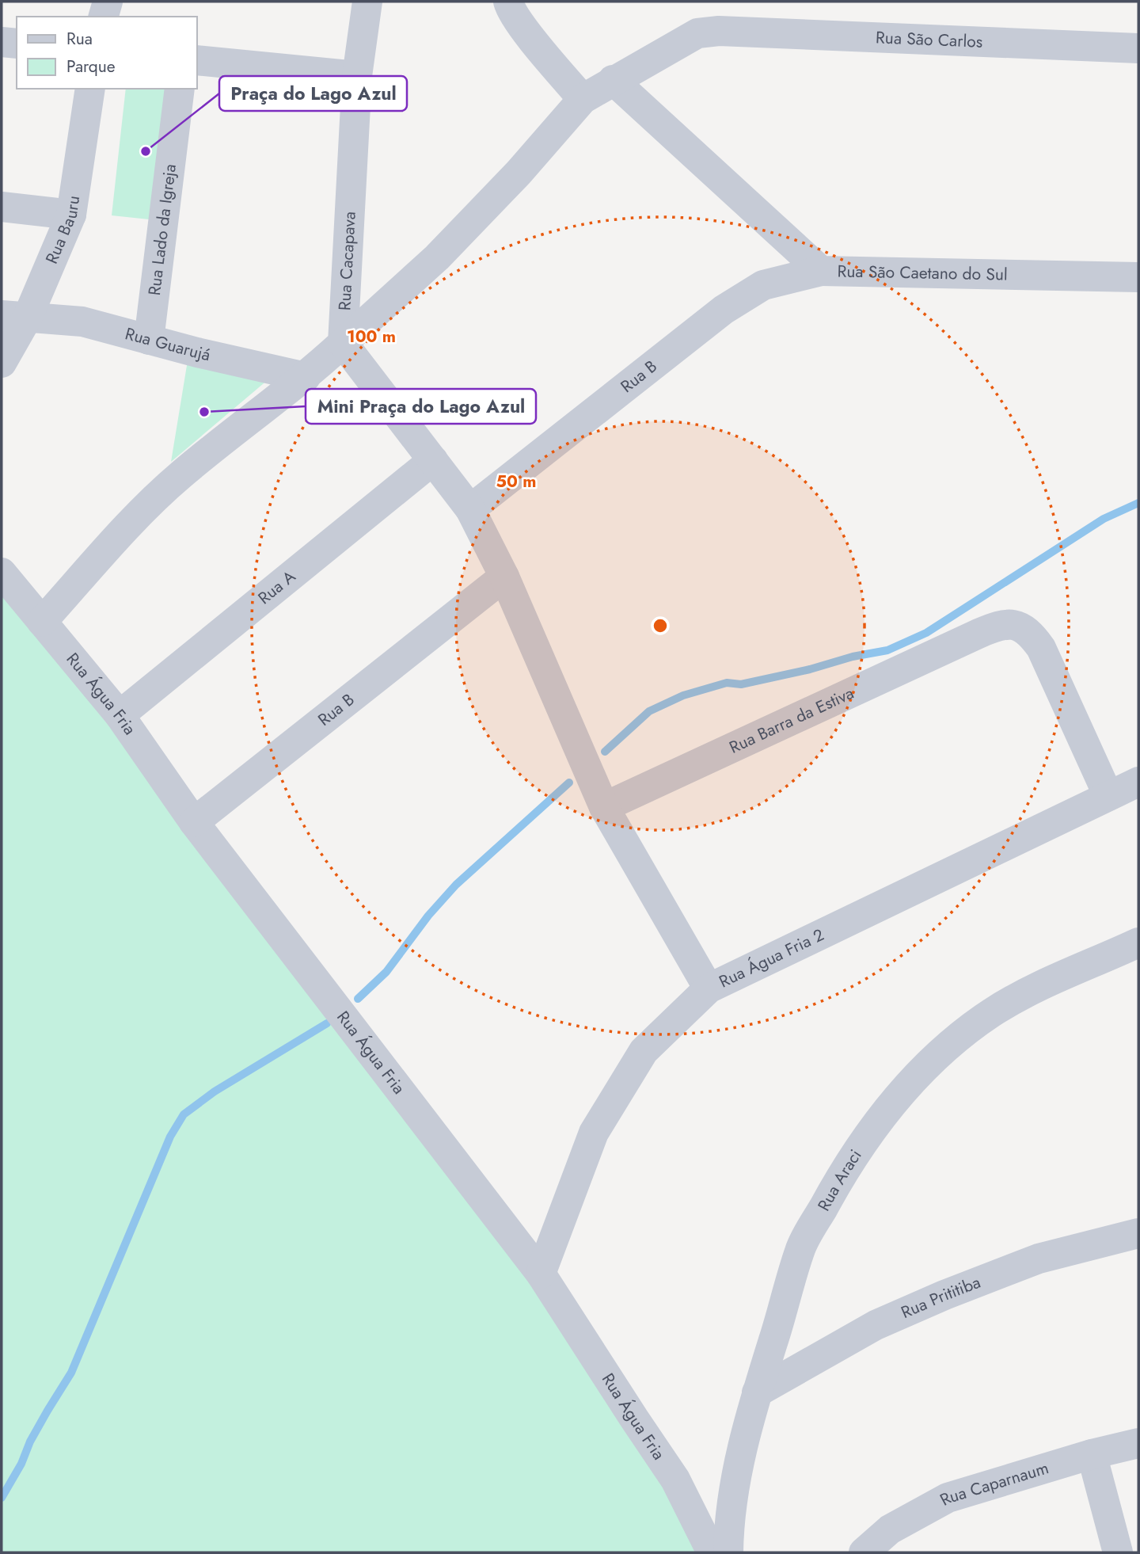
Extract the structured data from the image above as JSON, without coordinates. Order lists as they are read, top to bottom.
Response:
{
  "streets": {
    "street": [
      "Rua São Carlos",
      "Rua Bauru",
      "Rua Lado da Igreja",
      "Rua Cacapava",
      "Rua São Caetano do Sul",
      "Rua Guarujá",
      "Rua B",
      "Rua A",
      "Rua Água Fria",
      "Rua Barra da Estiva",
      "Rua Água Fria 2",
      "Rua Araci",
      "Rua Prititiba",
      "Rua Caparnaum"
    ]
  },
  "crossings": [
    ["Rua São Carlos", "Rua Cacapava"],
    ["Rua São Carlos", "Rua São Caetano do Sul"],
    ["Rua Bauru", "Rua Guarujá"],
    ["Rua Lado da Igreja", "Rua Guarujá"],
    ["Rua São Caetano do Sul", "Rua B"],
    ["Rua B", "Rua Água Fria"],
    ["Rua A", "Rua Água Fria"],
    ["Rua Água Fria", "Rua Água Fria 2"],
    ["Rua Barra da Estiva", "Rua Água Fria 2"],
    ["Rua Araci", "Rua Prititiba"]
  ],
  "places": ["Praça do Lago Azul", "Mini Praça do Lago Azul"],
  "legend": ["Rua", "Parque"],
  "rings": ["100 m", "50 m"]
}
